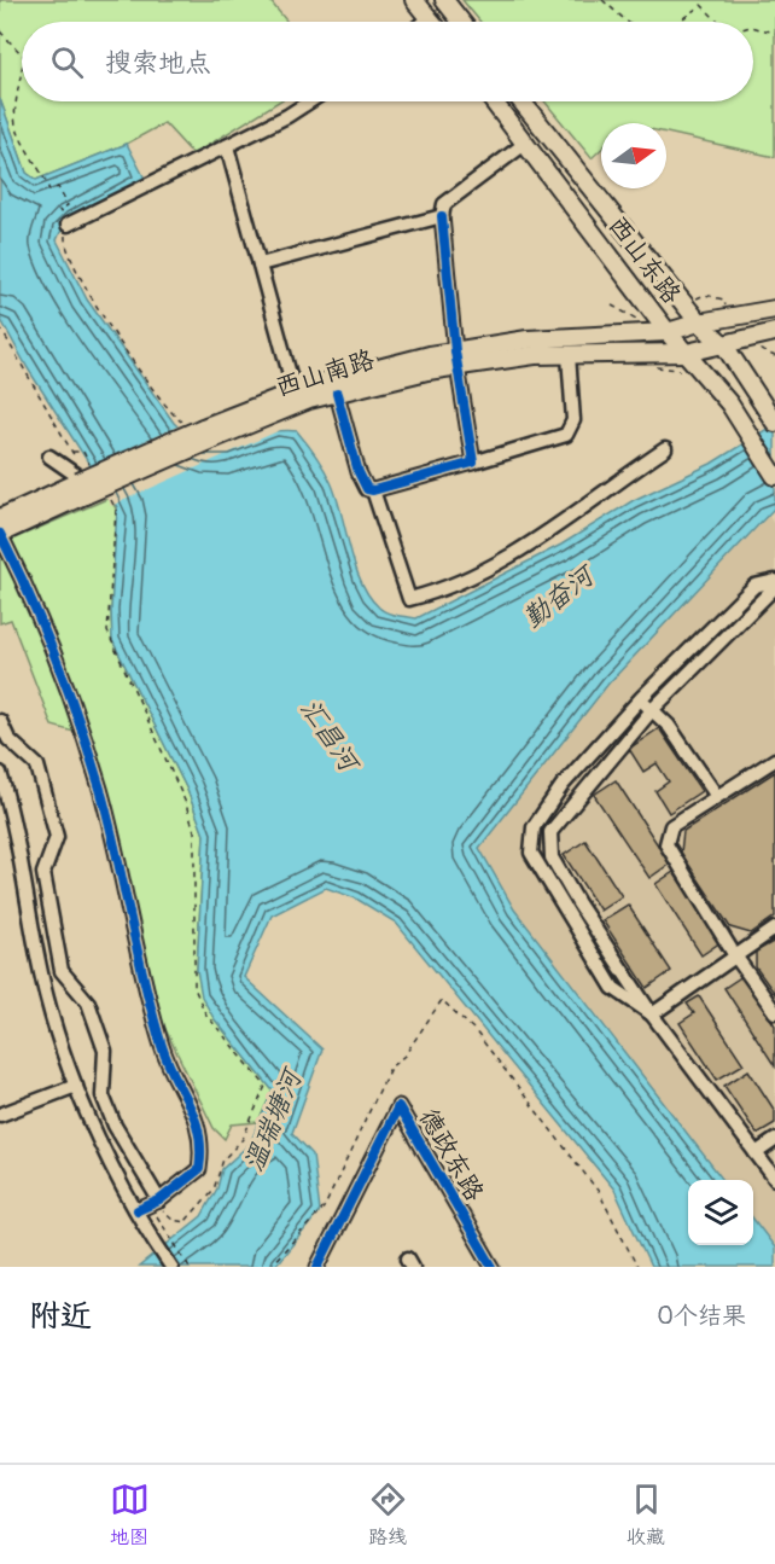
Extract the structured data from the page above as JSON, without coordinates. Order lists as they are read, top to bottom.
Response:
{
  "streets": {
    "main road": ["西山东路", "西山南路"],
    "street": ["德政东路"]
  },
  "crossings": [
    ["西山东路", "西山南路"]
  ],
  "water": ["勤奋河", "汇昌河", "温瑞塘河"],
  "north": "right",
  "page": {
    "search": "搜索地点",
    "heading": ["附近", "0个结果"],
    "nav": ["地图", "路线", "收藏"]
  }
}
